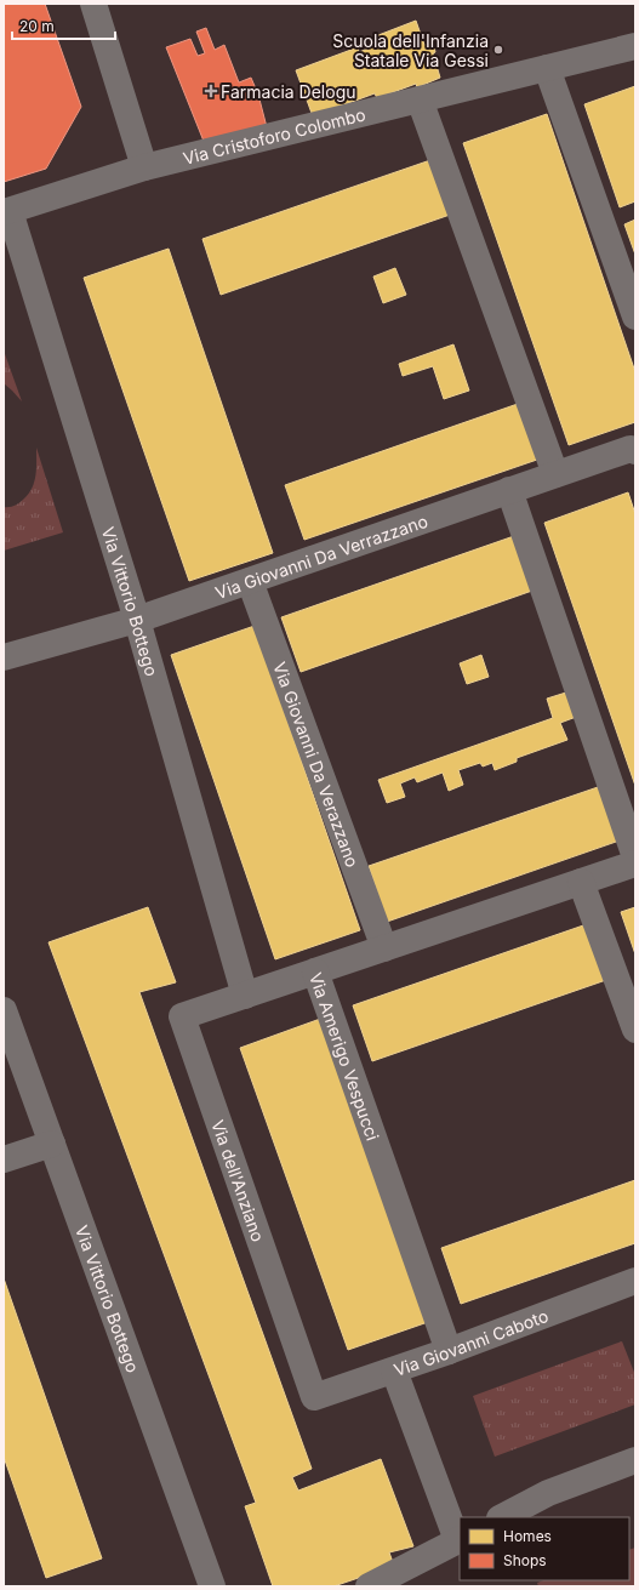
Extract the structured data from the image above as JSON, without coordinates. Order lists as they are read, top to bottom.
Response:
{
  "streets": {
    "street": [
      "Via Cristoforo Colombo",
      "Via Giovanni Da Verrazzano",
      "Via Vittorio Bottego",
      "Via Giovanni Da Verazzano",
      "Via Amerigo Vespucci",
      "Via dell'Anziano",
      "Via Giovanni Caboto"
    ]
  },
  "crossings": [
    ["Via Cristoforo Colombo", "Via Vittorio Bottego"],
    ["Via Giovanni Da Verrazzano", "Via Vittorio Bottego"],
    ["Via Giovanni Da Verrazzano", "Via Giovanni Da Verazzano"],
    ["Via Vittorio Bottego", "Via dell'Anziano"],
    ["Via Giovanni Da Verazzano", "Via Amerigo Vespucci"],
    ["Via Amerigo Vespucci", "Via dell'Anziano"],
    ["Via Amerigo Vespucci", "Via Giovanni Caboto"],
    ["Via dell'Anziano", "Via Giovanni Caboto"]
  ],
  "places": {
    "other": ["Scuola dell'Infanzia Statale Via Gessi"],
    "health": ["Farmacia Delogu"]
  },
  "legend": ["Homes", "Shops"],
  "scale_bar": "20 m"
}
